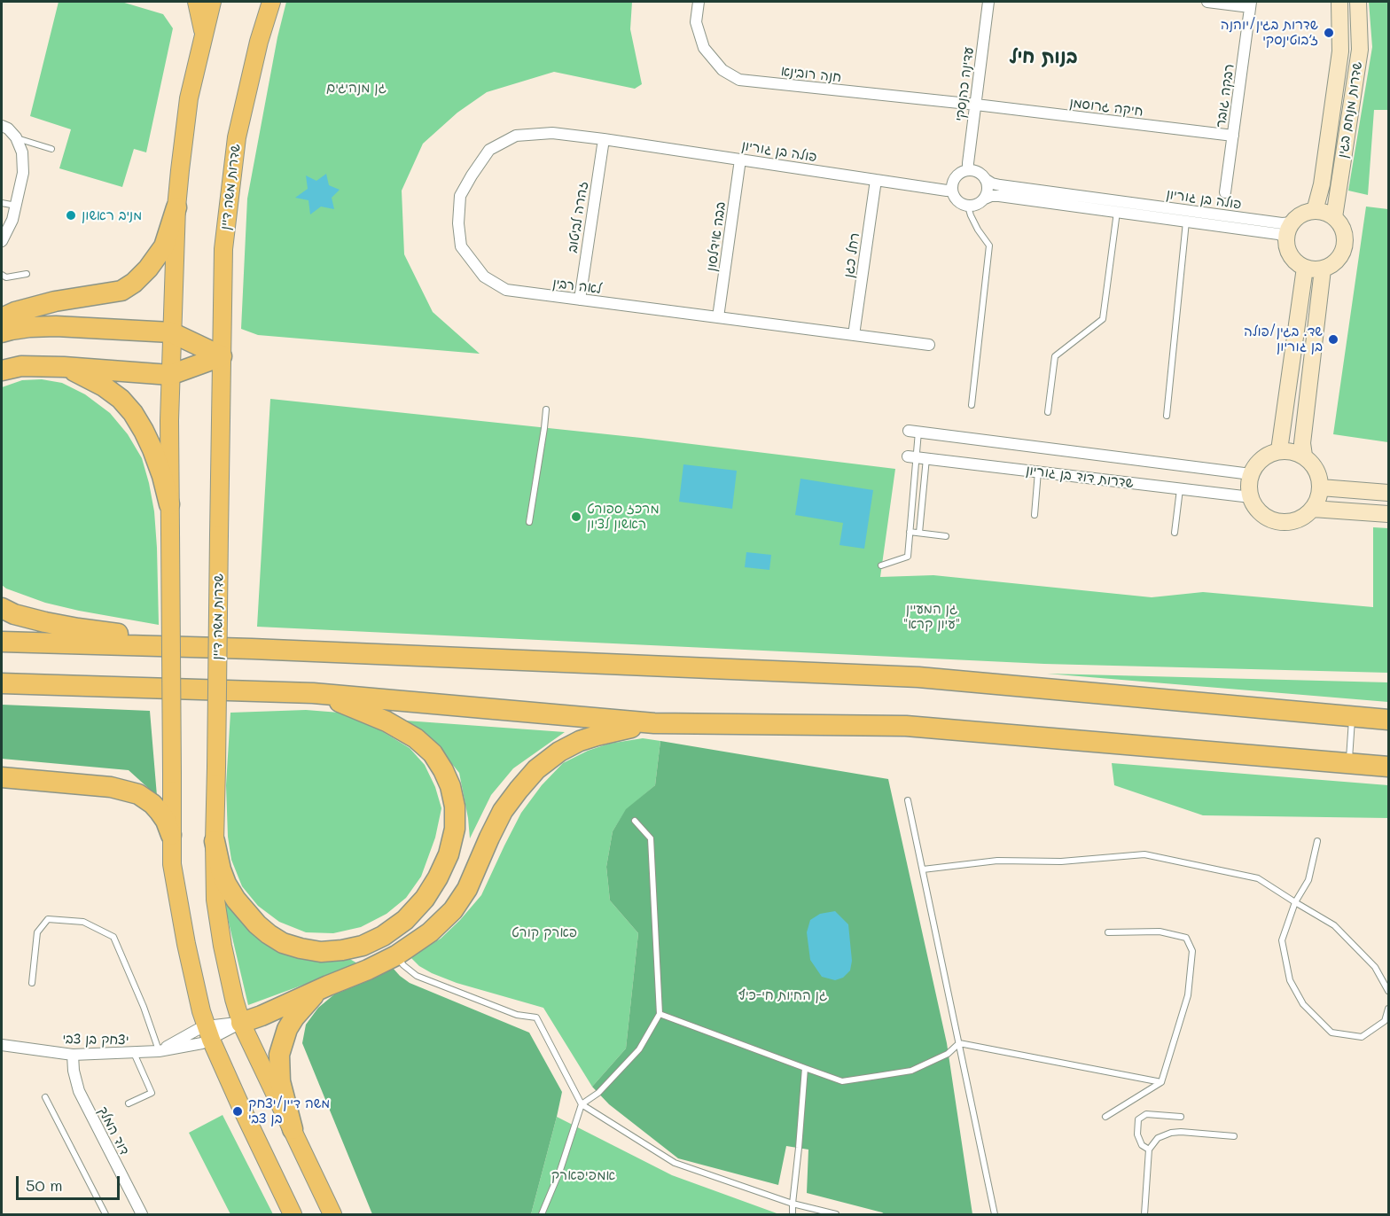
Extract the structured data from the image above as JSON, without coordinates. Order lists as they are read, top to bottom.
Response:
{
  "streets": {
    "main road": ["שדרות משה דיין"],
    "street": [
      "חנה רובינא",
      "עדינה כהנסקי",
      "רבקה גובר",
      "חיקה גרוסמן",
      "שדרות מנחם בגין",
      "פולה בן גוריון",
      "זהרה לביטוב",
      "בבה אידלסון",
      "רחל כגן",
      "לאה רבין",
      "שדרות דוד בן גוריון",
      "יצחק בן צבי",
      "דוד המלך"
    ]
  },
  "crossings": [
    ["חנה רובינא", "עדינה כהנסקי"],
    ["חנה רובינא", "חיקה גרוסמן"],
    ["עדינה כהנסקי", "חיקה גרוסמן"],
    ["עדינה כהנסקי", "פולה בן גוריון"],
    ["רבקה גובר", "חיקה גרוסמן"],
    ["שדרות מנחם בגין", "פולה בן גוריון"],
    ["פולה בן גוריון", "זהרה לביטוב"],
    ["פולה בן גוריון", "בבה אידלסון"],
    ["פולה בן גוריון", "רחל כגן"],
    ["פולה בן גוריון", "לאה רבין"],
    ["שדרות משה דיין", "יצחק בן צבי"],
    ["זהרה לביטוב", "לאה רבין"],
    ["בבה אידלסון", "לאה רבין"],
    ["רחל כגן", "לאה רבין"],
    ["יצחק בן צבי", "דוד המלך"]
  ],
  "districts": ["בנות חיל"],
  "parks": [
    "גן מנהיגים",
    "גן המעיין \"עיון קרא\"",
    "פארק קורט",
    "גן החיות חי-כיף",
    "אמפיפארק"
  ],
  "places": [
    "שדרות בגין/יוהנה ז׳בוטינסקי",
    "מניב ראשון",
    "שד. בגין/פולה בן גוריון",
    "מרכז ספורט ראשון לציון",
    "משה דיין/יצחק בן צבי"
  ],
  "scale_bar": "50 m"
}
